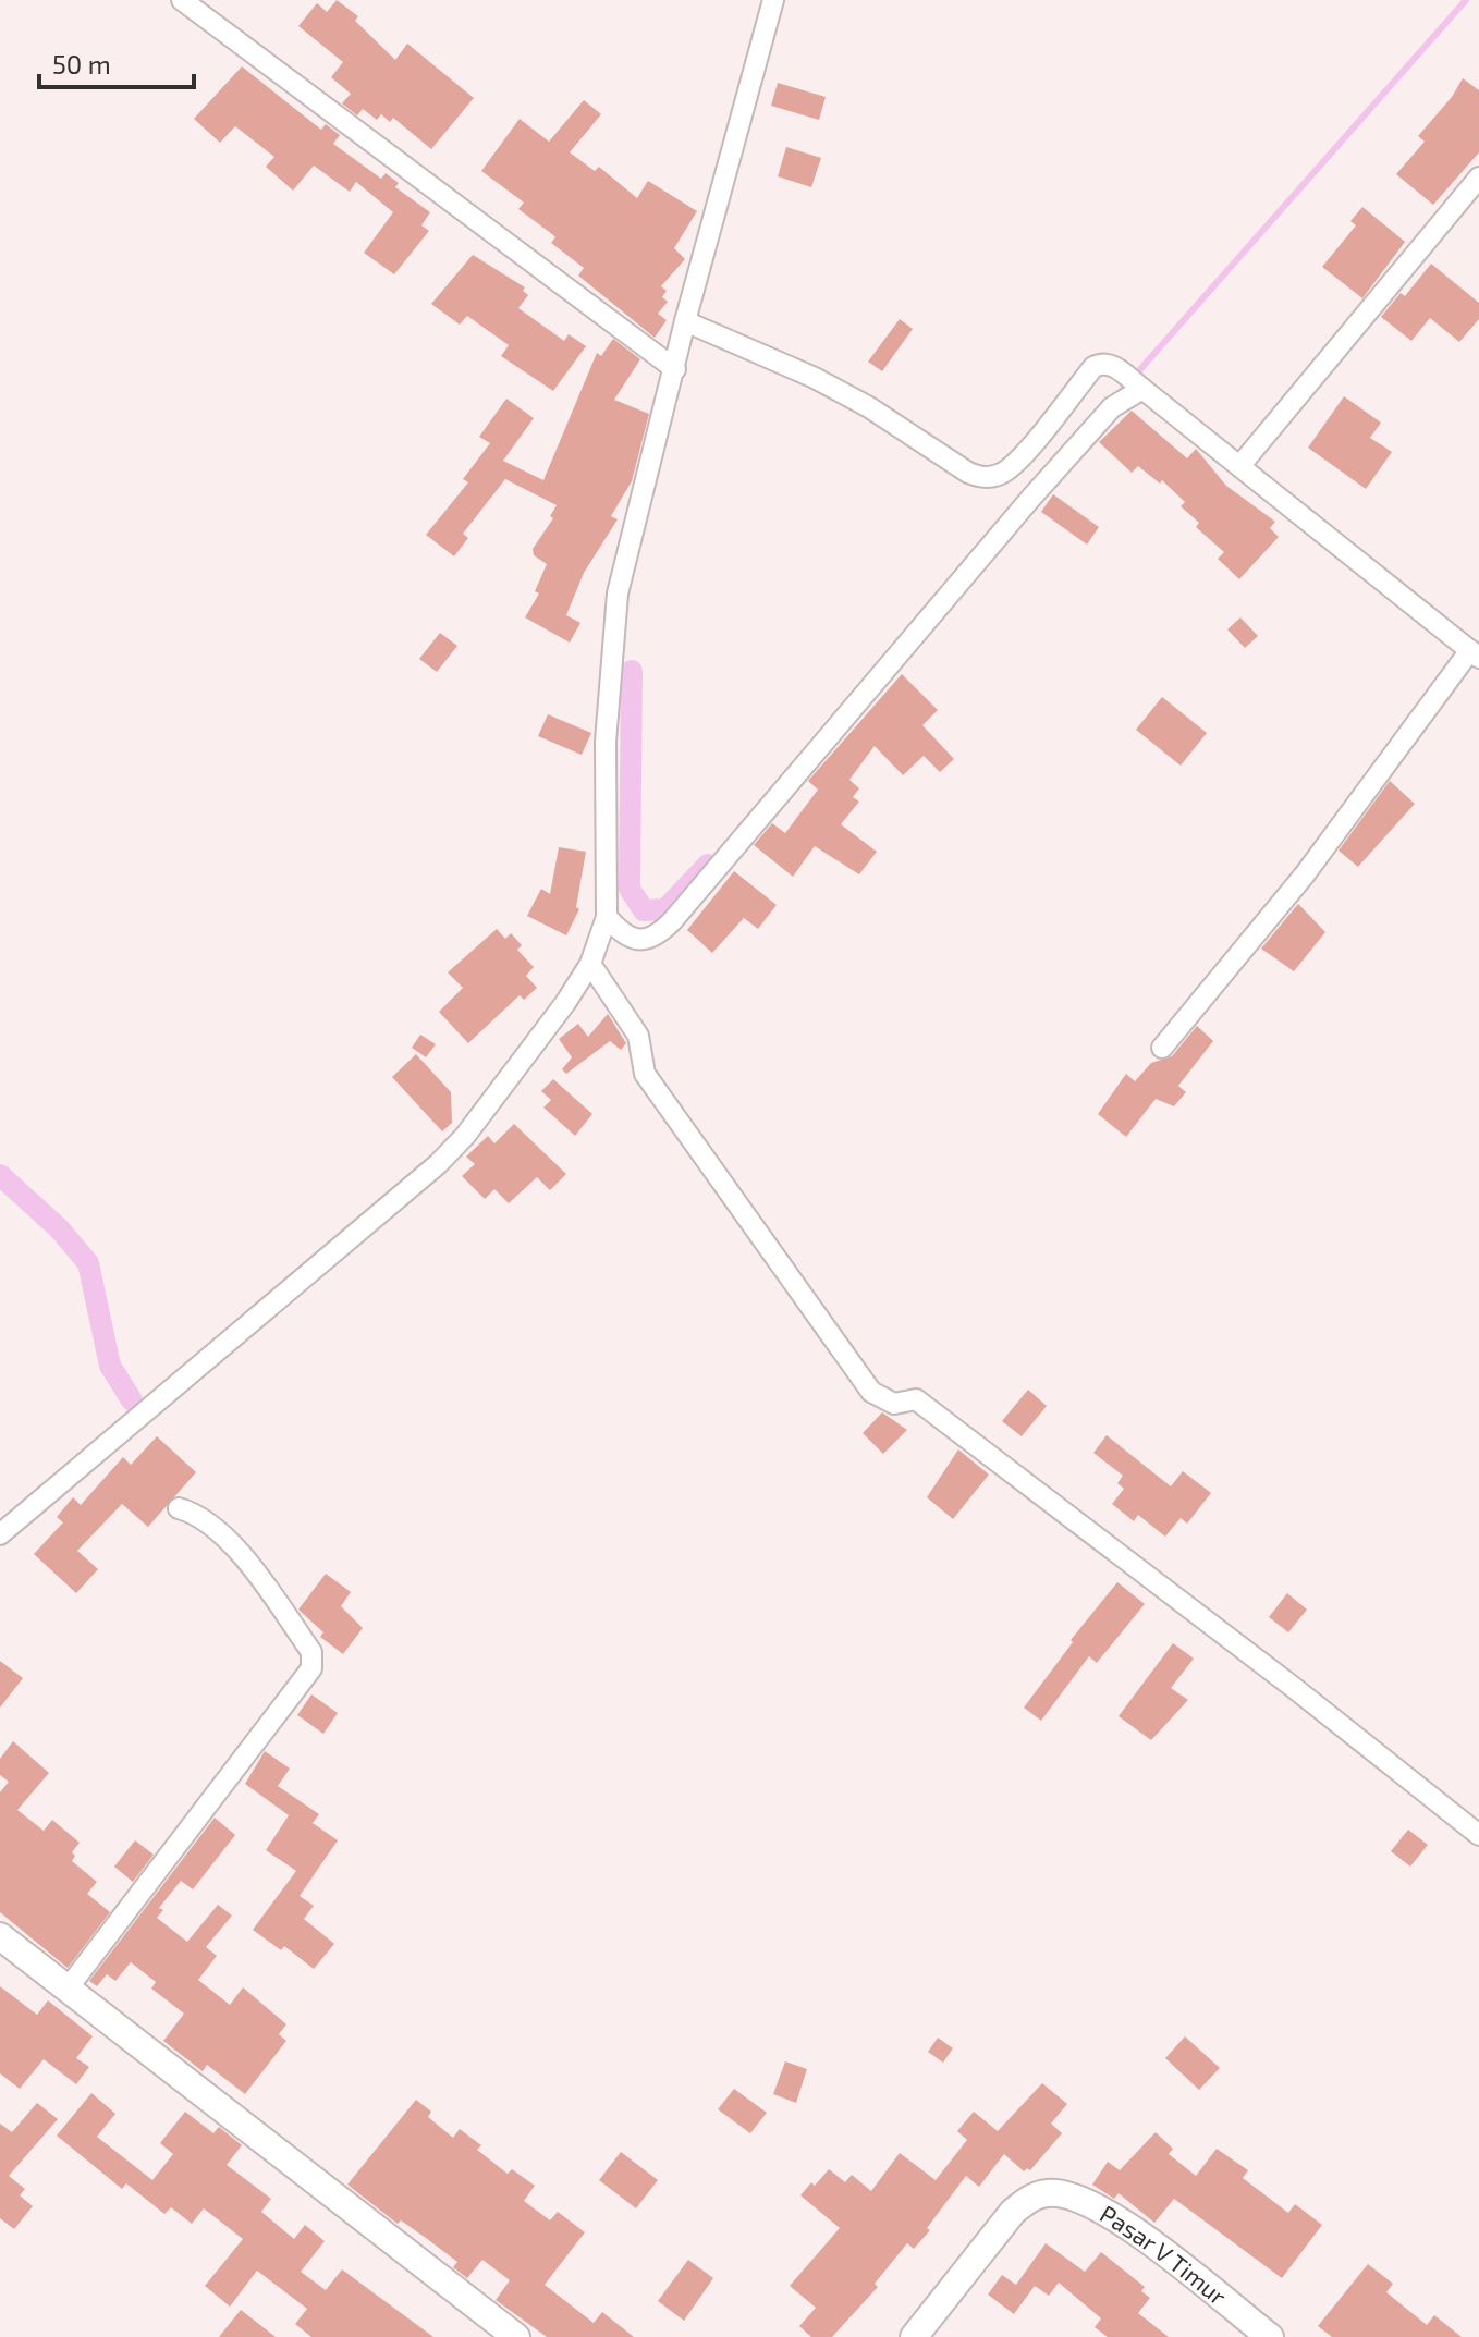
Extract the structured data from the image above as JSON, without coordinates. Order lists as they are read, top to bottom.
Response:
{
  "streets": {
    "street": ["Pasar V Timur"]
  },
  "scale_bar": "50 m"
}
